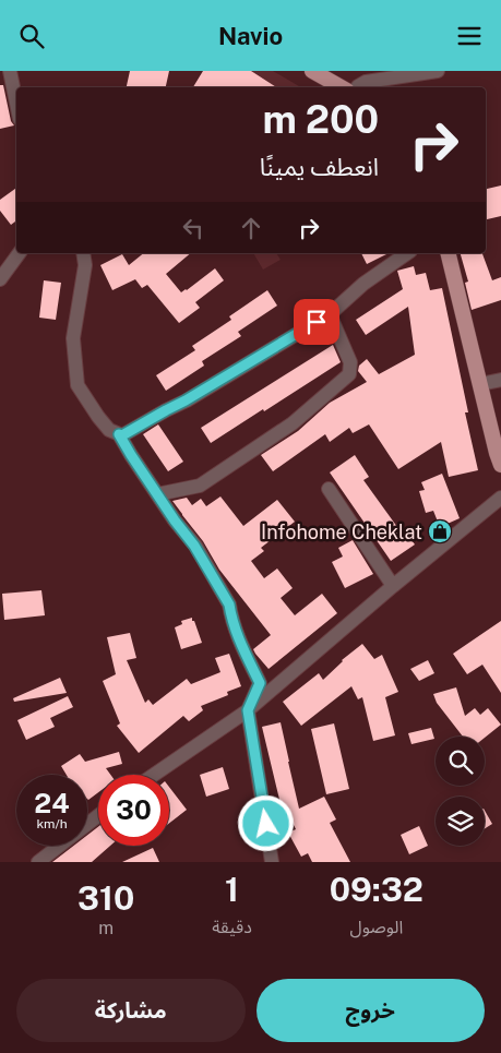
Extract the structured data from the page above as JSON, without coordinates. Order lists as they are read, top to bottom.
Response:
{
  "places": {
    "shop": ["Infohome Cheklat"]
  },
  "page": {
    "header": "Navio",
    "turn": ["200 m", "انعطف يمينًا"],
    "speed": "24 km/h",
    "limit": "30",
    "eta": [
      "09:32",
      "الوصول",
      "1",
      "دقيقة",
      "310",
      "m"
    ],
    "buttons": ["خروج", "مشاركة"]
  }
}
